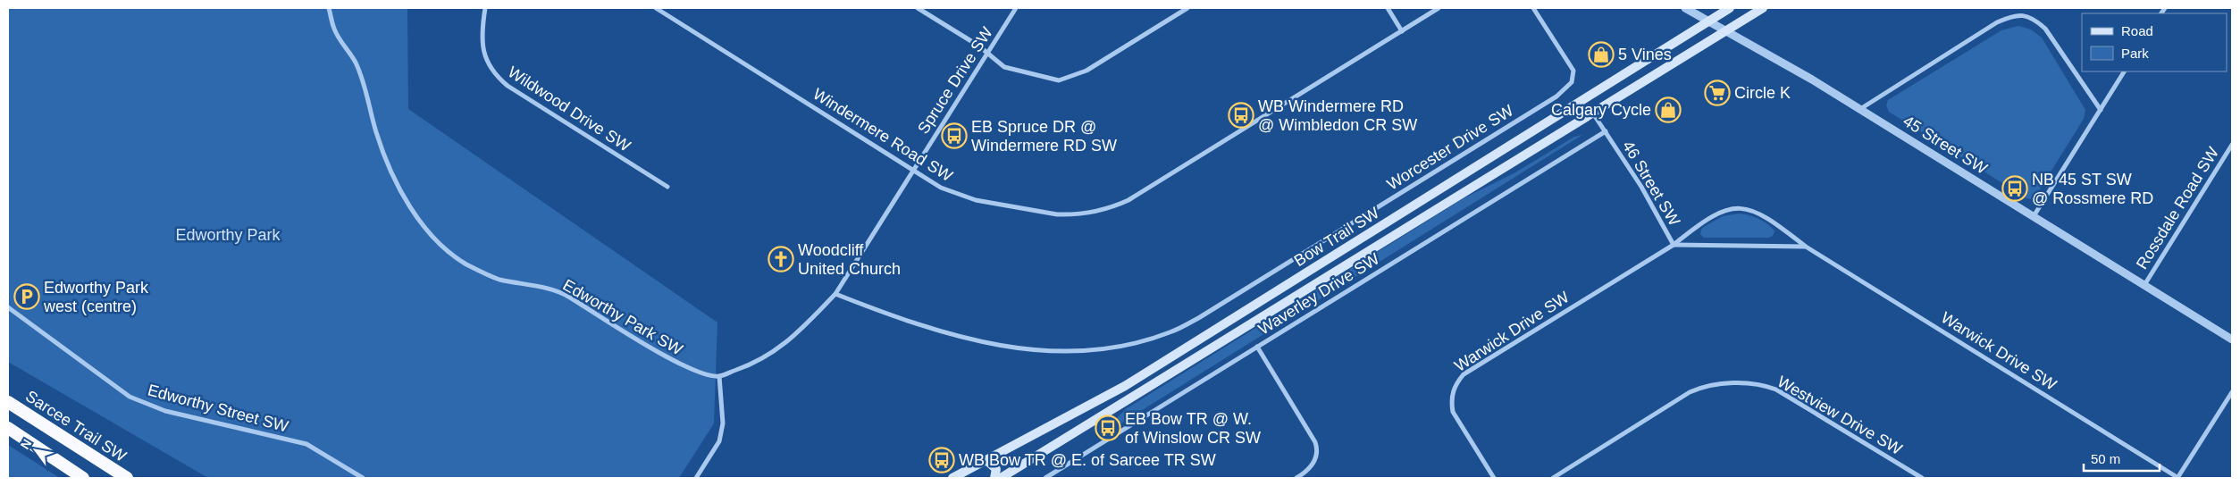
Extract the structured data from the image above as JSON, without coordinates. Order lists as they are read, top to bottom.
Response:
{
  "streets": {
    "highway": ["Sarcee Trail SW"],
    "main road": ["Bow Trail SW"],
    "street": [
      "Spruce Drive SW",
      "Wildwood Drive SW",
      "Windermere Road SW",
      "45 Street SW",
      "Worcester Drive SW",
      "46 Street SW",
      "Rossdale Road SW",
      "Waverley Drive SW",
      "Edworthy Park SW",
      "Warwick Drive SW",
      "Edworthy Street SW",
      "Westview Drive SW"
    ]
  },
  "crossings": [
    ["Spruce Drive SW", "Windermere Road SW"],
    ["Spruce Drive SW", "Worcester Drive SW"],
    ["Spruce Drive SW", "Edworthy Park SW"],
    ["45 Street SW", "Rossdale Road SW"],
    ["45 Street SW", "Bow Trail SW"],
    ["46 Street SW", "Bow Trail SW"],
    ["46 Street SW", "Waverley Drive SW"],
    ["46 Street SW", "Warwick Drive SW"]
  ],
  "parks": ["Edworthy Park"],
  "places": {
    "shop": ["5 Vines", "Calgary Cycle"],
    "supermarket": ["Circle K"],
    "bus stop": [
      "WB Windermere RD @ Wimbledon CR SW",
      "EB Spruce DR @ Windermere RD SW",
      "NB 45 ST SW @ Rossmere RD",
      "EB Bow TR @ W. of Winslow CR SW",
      "WB Bow TR @ E. of Sarcee TR SW"
    ],
    "church": ["Woodcliff United Church"],
    "parking": ["Edworthy Park west (centre)"]
  },
  "legend": ["Road", "Park"],
  "scale_bar": "50 m",
  "north": "top left"
}
